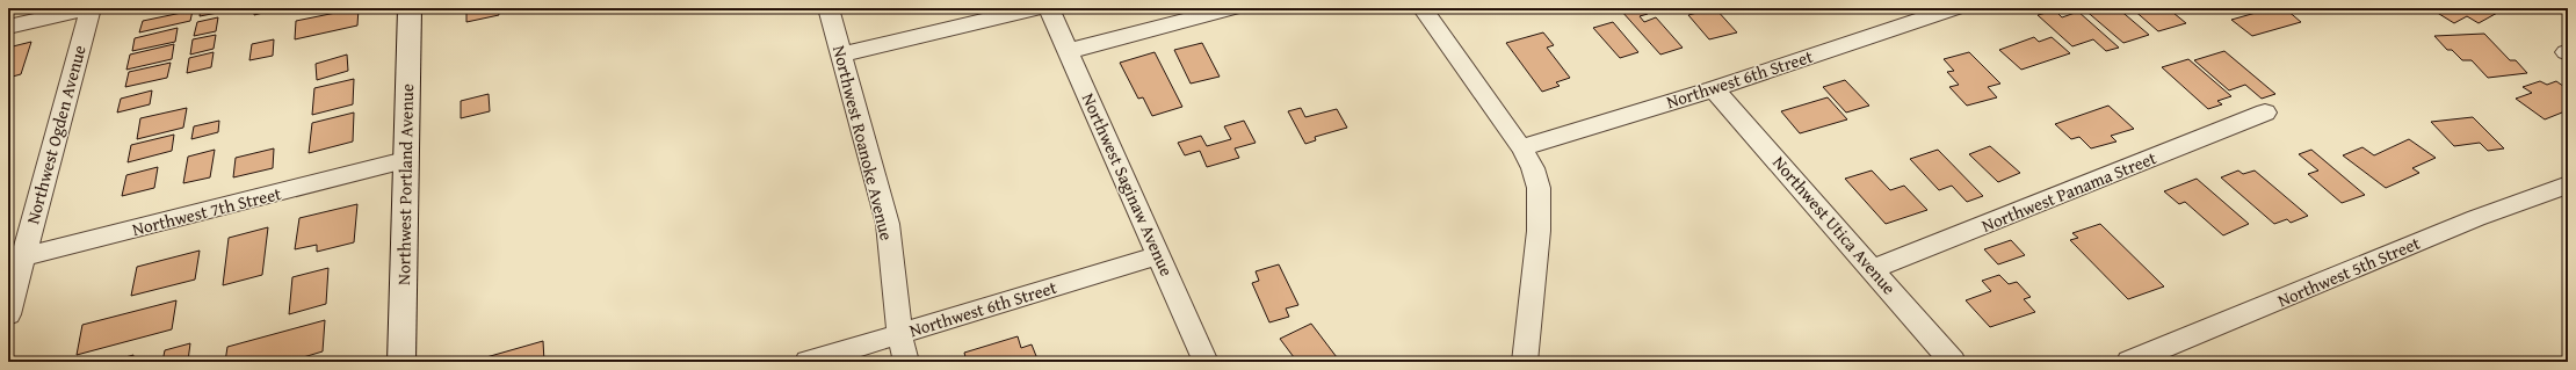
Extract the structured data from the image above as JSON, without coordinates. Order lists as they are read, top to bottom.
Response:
{
  "streets": {
    "street": [
      "Northwest 6th Street",
      "Northwest Ogden Avenue",
      "Northwest Roanoke Avenue",
      "Northwest Portland Avenue",
      "Northwest Saginaw Avenue",
      "Northwest Panama Street",
      "Northwest 7th Street",
      "Northwest Utica Avenue",
      "Northwest 5th Street"
    ]
  },
  "crossings": [
    ["Northwest 6th Street", "Northwest Roanoke Avenue"],
    ["Northwest 6th Street", "Northwest Saginaw Avenue"],
    ["Northwest 6th Street", "Northwest Utica Avenue"],
    ["Northwest Ogden Avenue", "Northwest 7th Street"],
    ["Northwest Portland Avenue", "Northwest 7th Street"],
    ["Northwest Panama Street", "Northwest Utica Avenue"]
  ]
}
